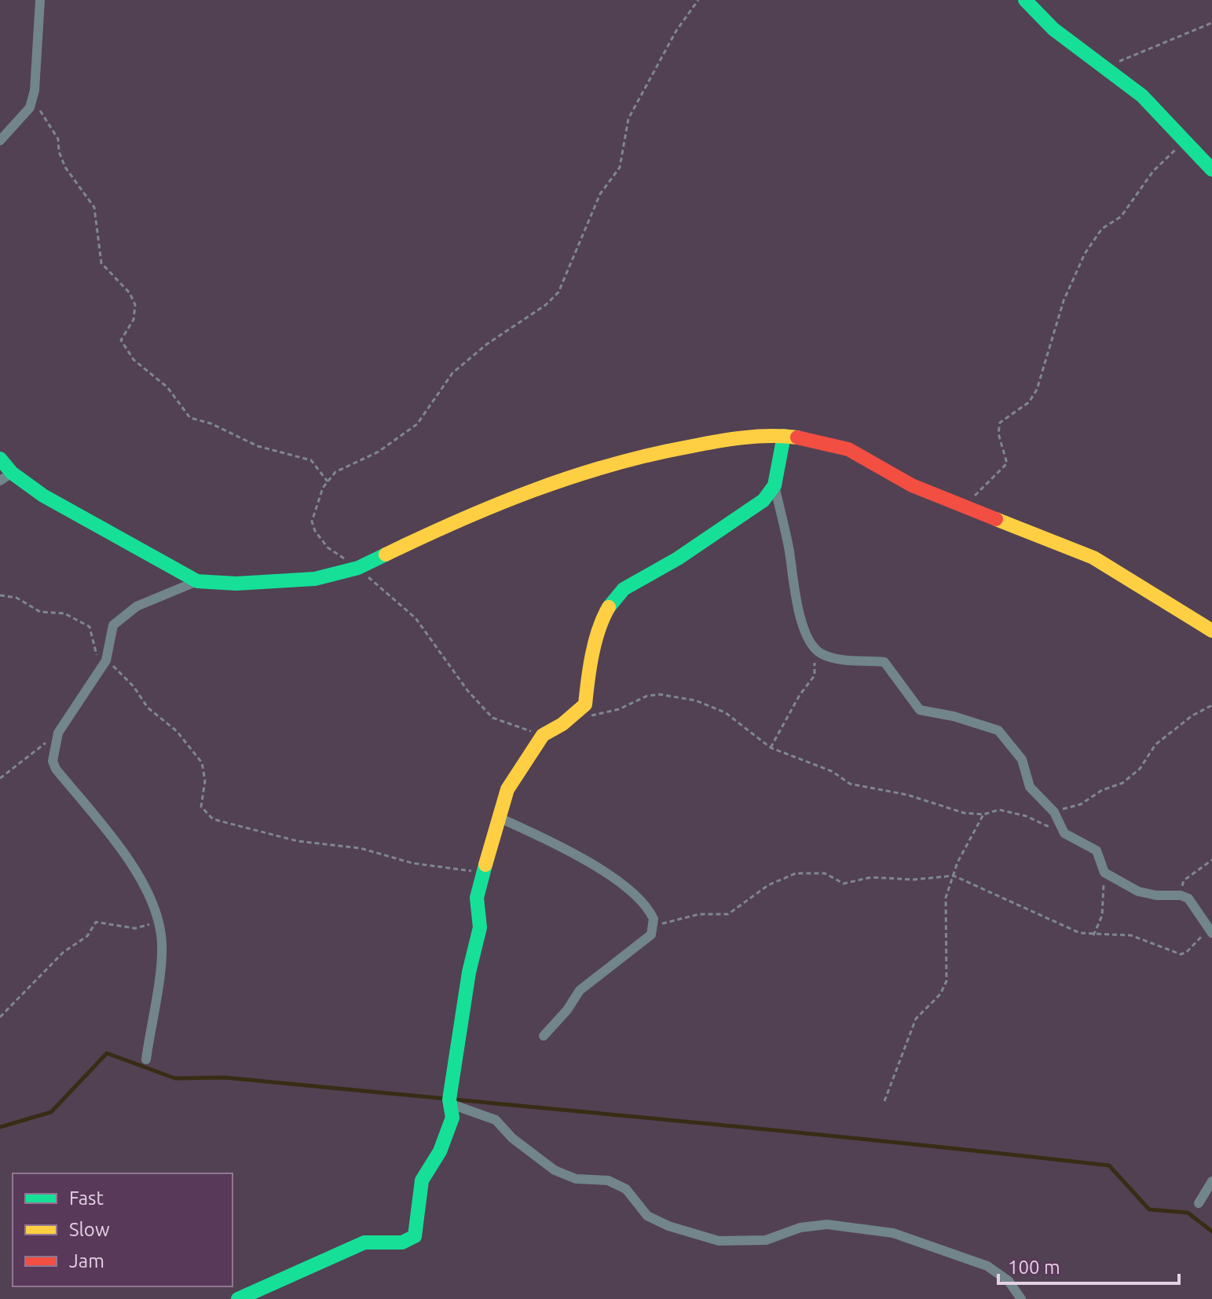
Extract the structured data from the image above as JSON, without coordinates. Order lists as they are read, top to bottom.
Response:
{
  "legend": ["Fast", "Slow", "Jam"],
  "scale_bar": "100 m"
}
